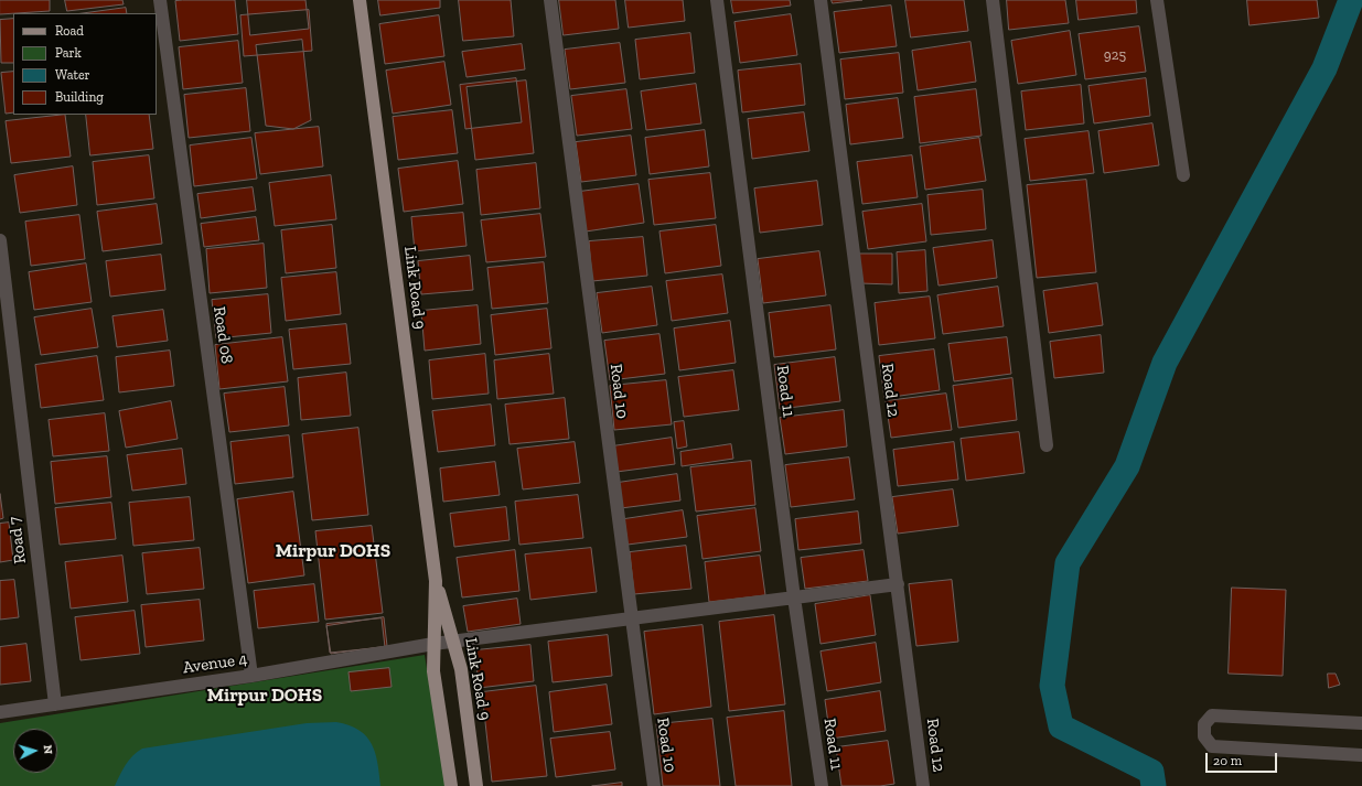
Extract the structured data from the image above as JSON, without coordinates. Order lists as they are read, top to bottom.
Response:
{
  "streets": {
    "main road": ["Link Road 9"],
    "street": [
      "Road 08",
      "Road 12",
      "Road 10",
      "Road 11",
      "Road 7",
      "Avenue 4"
    ]
  },
  "crossings": [
    ["Link Road 9", "Avenue 4"],
    ["Road 08", "Avenue 4"],
    ["Road 12", "Avenue 4"],
    ["Road 10", "Avenue 4"],
    ["Road 11", "Avenue 4"],
    ["Road 7", "Avenue 4"]
  ],
  "districts": ["Mirpur DOHS", "Mirpur DOHS"],
  "house_numbers": ["925"],
  "legend": [
    "Road",
    "Park",
    "Water",
    "Building"
  ],
  "scale_bar": "20 m",
  "north": "right"
}
